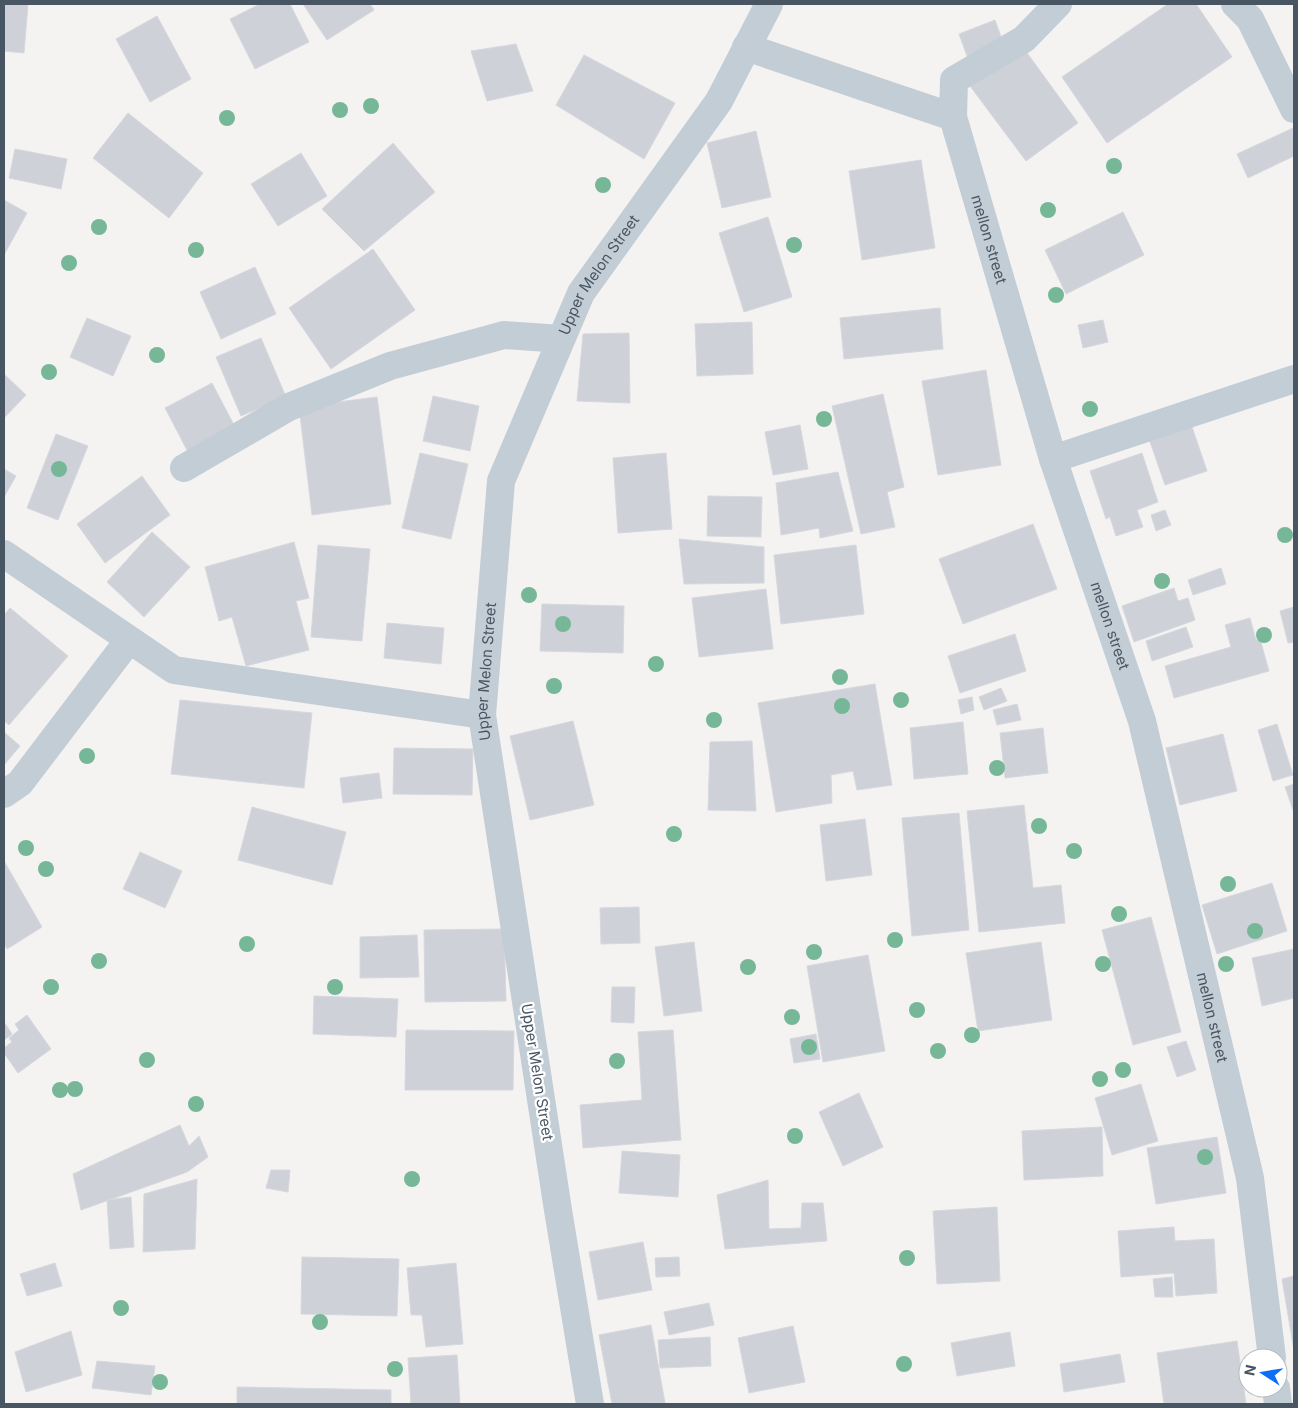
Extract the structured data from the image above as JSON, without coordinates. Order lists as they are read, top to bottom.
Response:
{
  "streets": {
    "street": ["mellon street", "Upper Melon Street"]
  },
  "north": "left"
}
